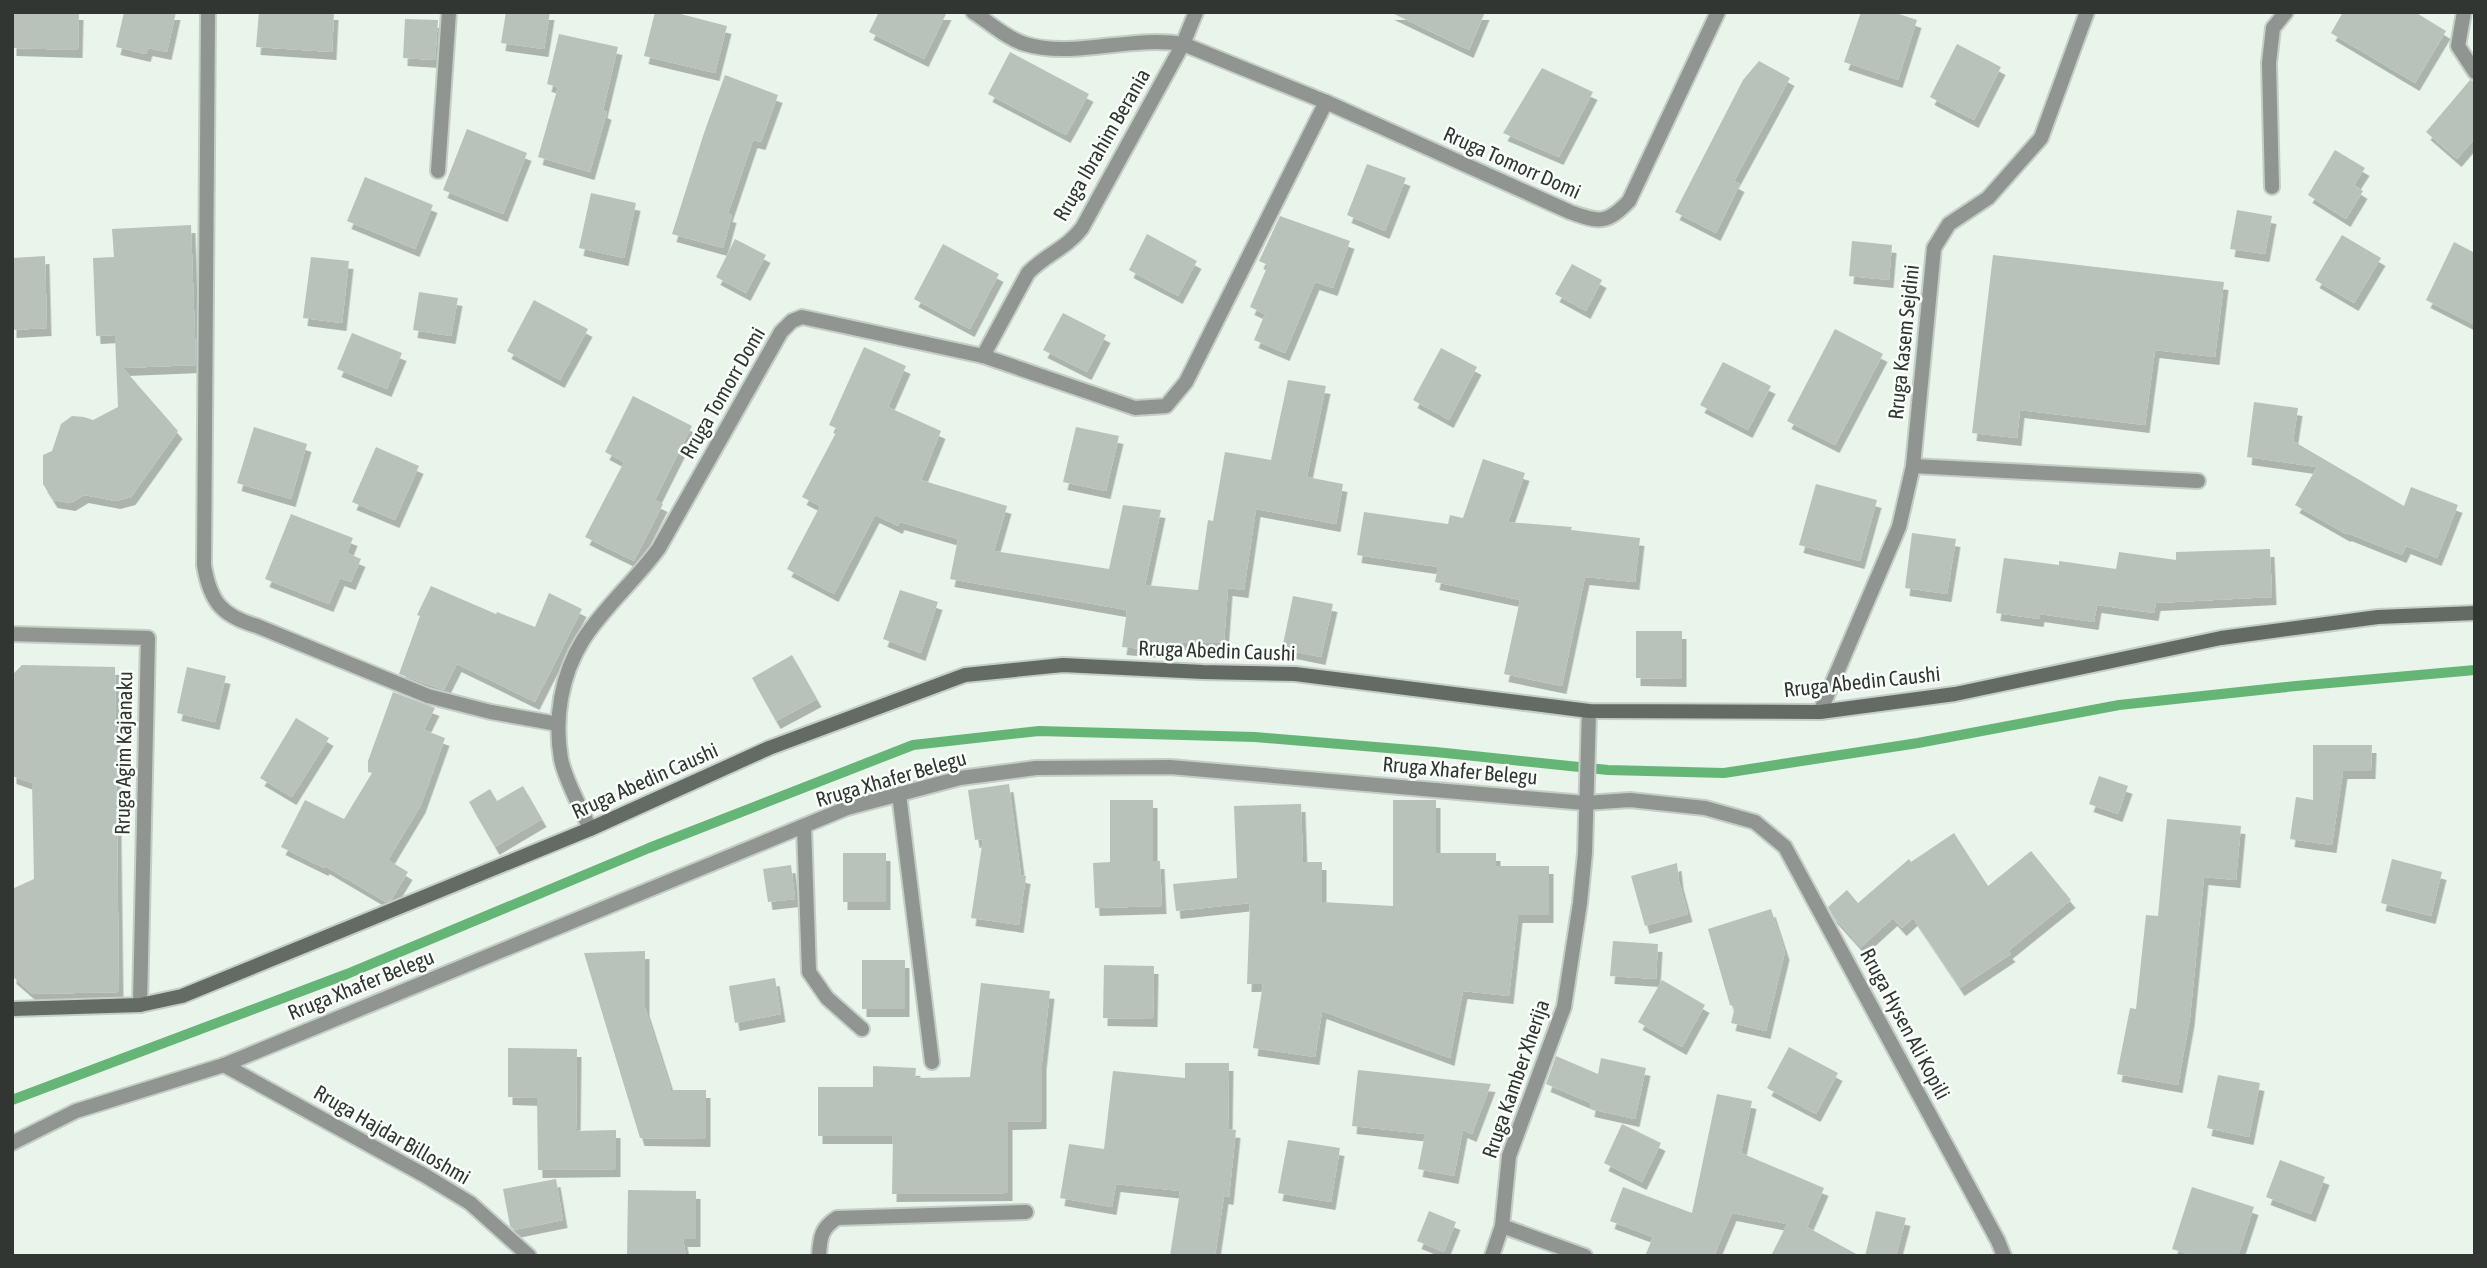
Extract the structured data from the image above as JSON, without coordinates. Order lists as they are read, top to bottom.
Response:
{
  "streets": {
    "main road": ["Rruga Abedin Caushi"],
    "street": [
      "Rruga Ibrahim Berania",
      "Rruga Tomorr Domi",
      "Rruga Kasem Sejdini",
      "Rruga Agim Kajanaku",
      "Rruga Xhafer Belegu",
      "Rruga Hysen Ali Kopili",
      "Rruga Kamber Xherija",
      "Rruga Hajdar Billoshmi"
    ]
  },
  "crossings": [
    ["Rruga Ibrahim Berania", "Rruga Tomorr Domi"],
    ["Rruga Tomorr Domi", "Rruga Abedin Caushi"],
    ["Rruga Kasem Sejdini", "Rruga Abedin Caushi"],
    ["Rruga Abedin Caushi", "Rruga Agim Kajanaku"],
    ["Rruga Abedin Caushi", "Rruga Kamber Xherija"],
    ["Rruga Xhafer Belegu", "Rruga Hysen Ali Kopili"],
    ["Rruga Xhafer Belegu", "Rruga Kamber Xherija"],
    ["Rruga Xhafer Belegu", "Rruga Hajdar Billoshmi"]
  ]
}
